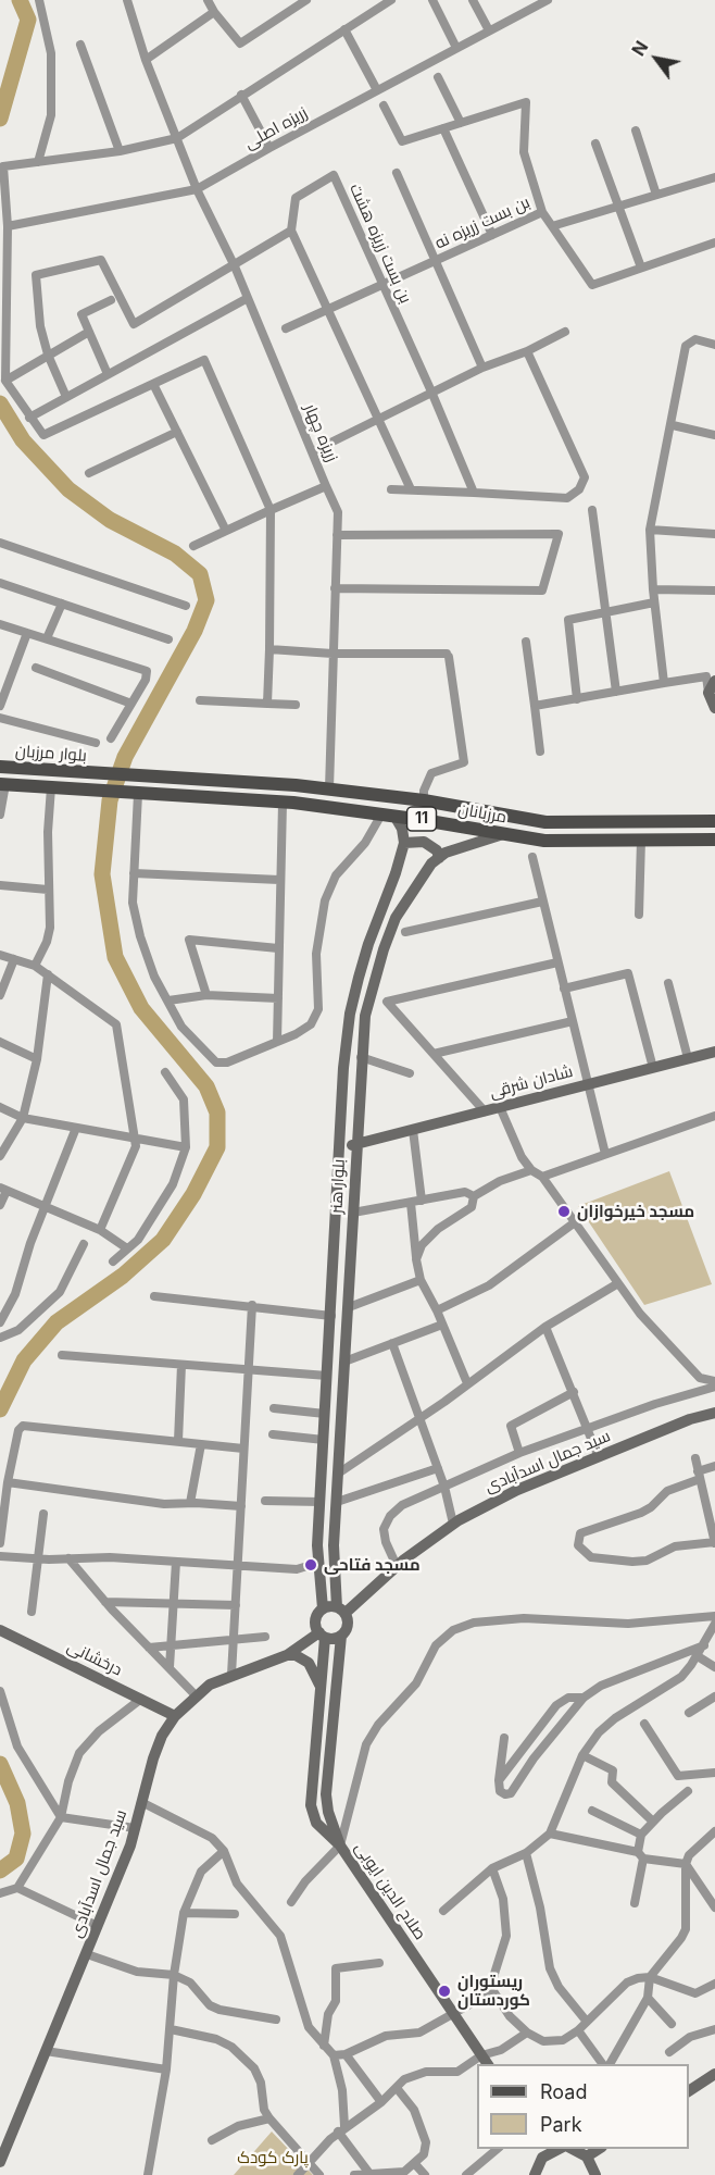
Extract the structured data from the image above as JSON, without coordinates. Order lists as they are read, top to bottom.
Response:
{
  "streets": {
    "main road": [
      "بلوار مرزبان",
      "مرزبانان",
      "11",
      "شادان شرقی",
      "بلوار هنر",
      "سید جمال اسدآبادی",
      "درخشانی",
      "صلاح الدین ایوبی"
    ],
    "street": [
      "زریزه اصلی",
      "بن بست زریزه نه",
      "بن بست زریزه هشت",
      "زریزه چهار"
    ]
  },
  "crossings": [
    ["زریزه اصلی", "زریزه چهار"],
    ["بن بست زریزه نه", "بن بست زریزه هشت"],
    ["بلوار مرزبان", "مرزبانان"],
    ["مرزبانان", "بلوار هنر"],
    ["شادان شرقی", "بلوار هنر"],
    ["بلوار هنر", "سید جمال اسدآبادی"],
    ["بلوار هنر", "صلاح الدین ایوبی"],
    ["سید جمال اسدآبادی", "درخشانی"],
    ["سید جمال اسدآبادی", "صلاح الدین ایوبی"]
  ],
  "parks": ["پارک کودک"],
  "places": ["مسجد خیرخوازان", "مسجد فتاحی", "ریستوران کوردستان"],
  "legend": ["Road", "Park"],
  "north": "top left"
}
